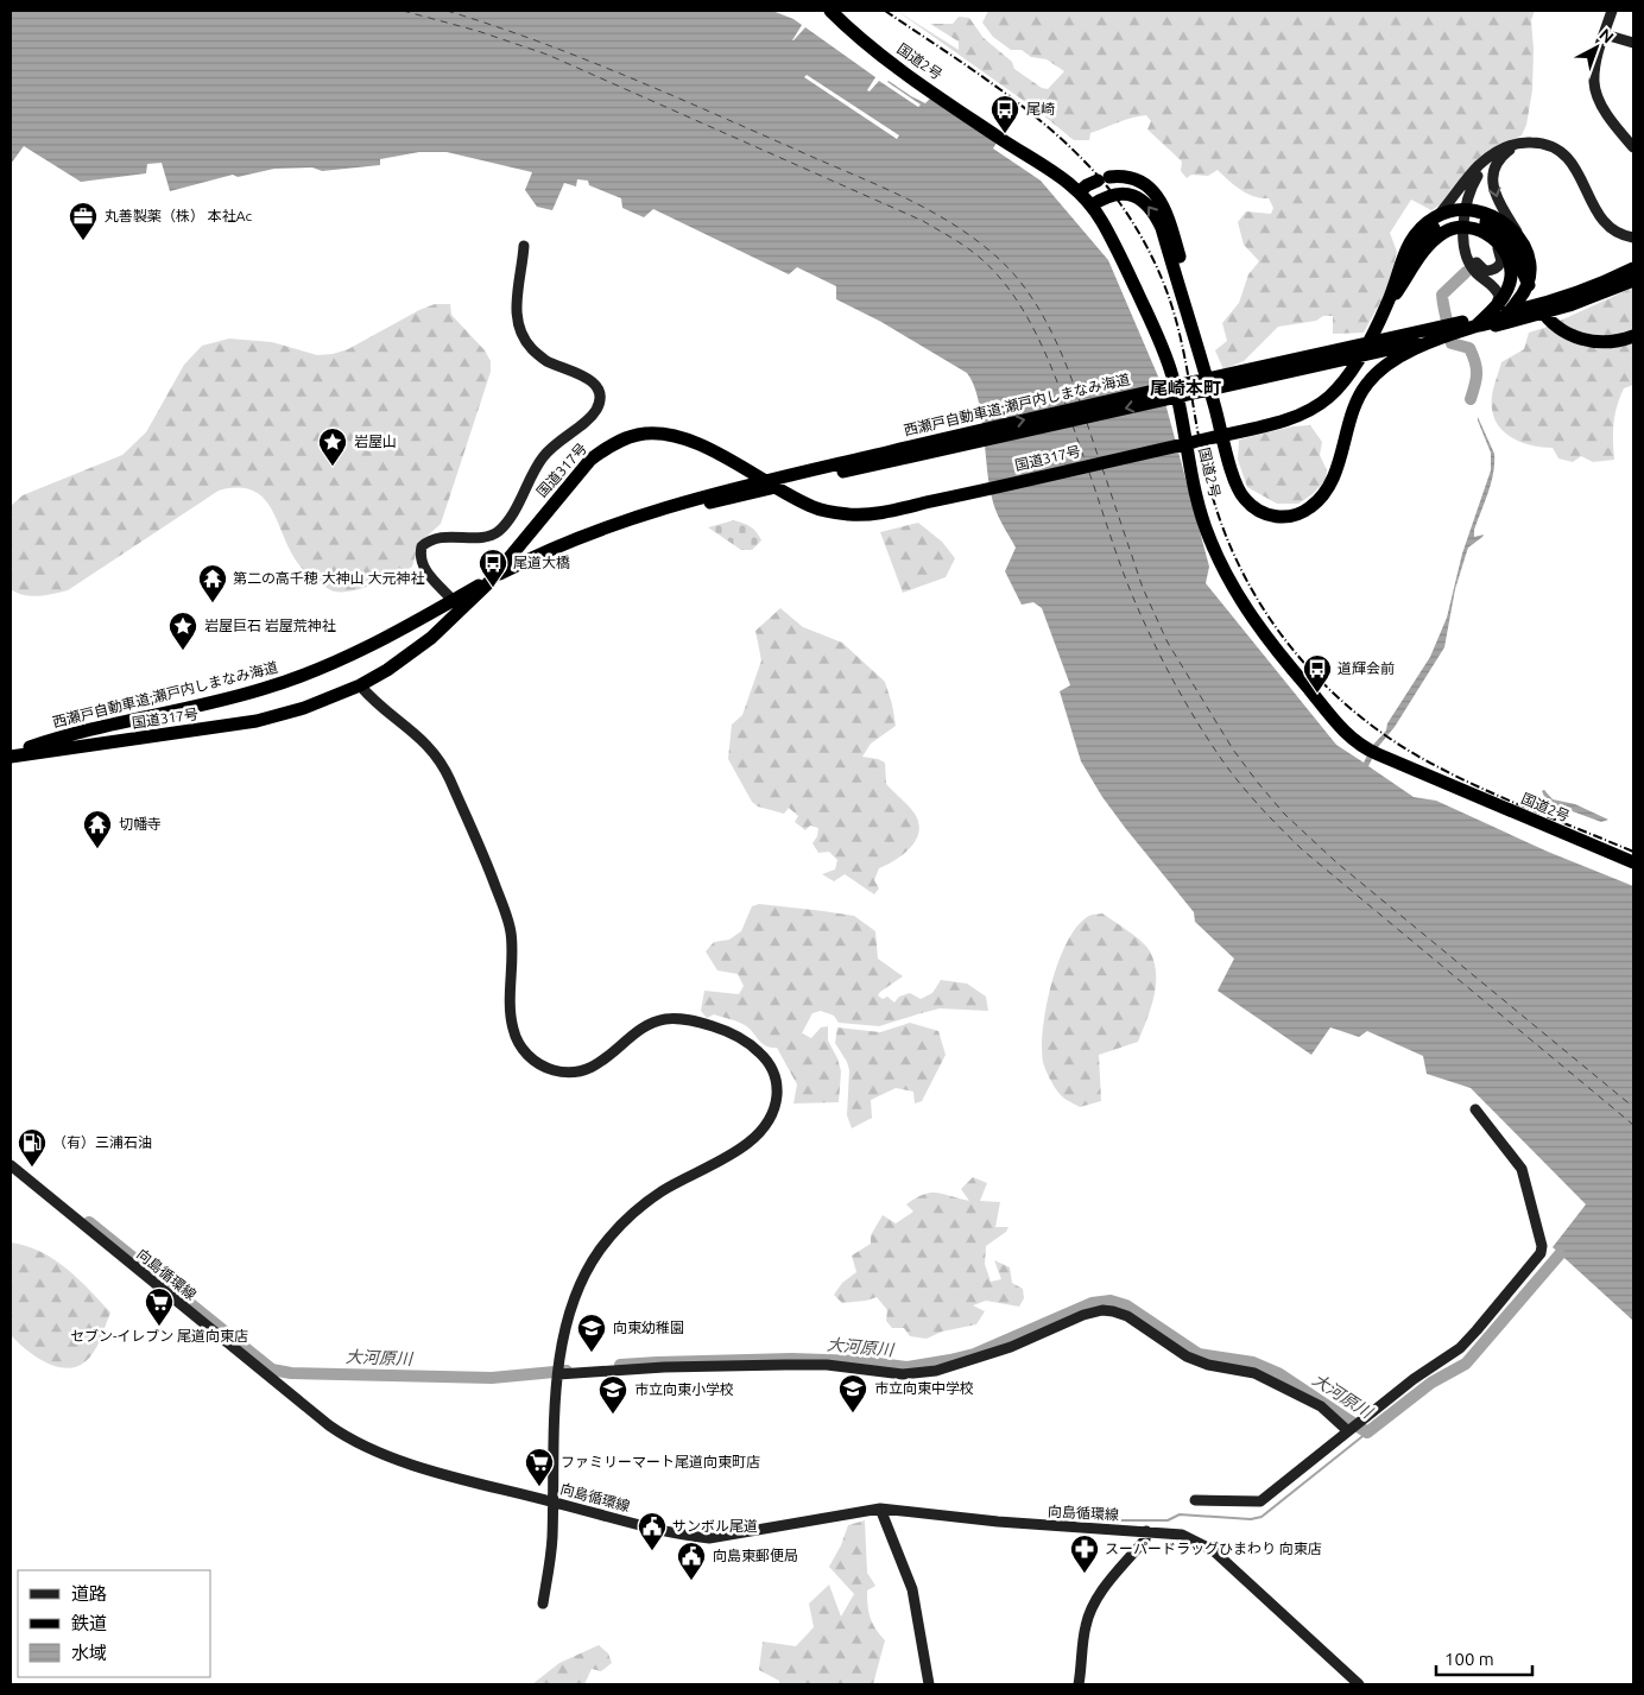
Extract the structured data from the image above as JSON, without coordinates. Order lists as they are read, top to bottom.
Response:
{
  "streets": {
    "highway": ["国道2号", "西瀬戸自動車道;瀬戸内しまなみ海道", "国道317号"],
    "street": ["向島循環線"]
  },
  "crossings": [
    ["国道2号", "国道317号"],
    ["西瀬戸自動車道;瀬戸内しまなみ海道", "国道317号"]
  ],
  "districts": ["尾崎本町"],
  "water": ["大河原川"],
  "places": {
    "bus stop": ["尾崎", "尾道大橋", "道輝会前"],
    "office": ["丸善製薬（株） 本社Ac"],
    "place": ["岩屋山", "岩屋巨石 岩屋荒神社"],
    "temple": ["第二の高千穂 大神山 大元神社", "切幡寺"],
    "fuel station": ["（有）三浦石油"],
    "supermarket": ["セブン-イレブン 尾道向東店", "ファミリーマート尾道向東町店"],
    "school or university": ["向東幼稚園", "市立向東中学校", "市立向東小学校"],
    "public building": ["サンボル尾道", "向島東郵便局"],
    "pharmacy": ["スーパードラッグひまわり 向東店"]
  },
  "legend": ["道路", "鉄道", "水域"],
  "scale_bar": "100 m",
  "north": "top right"
}
